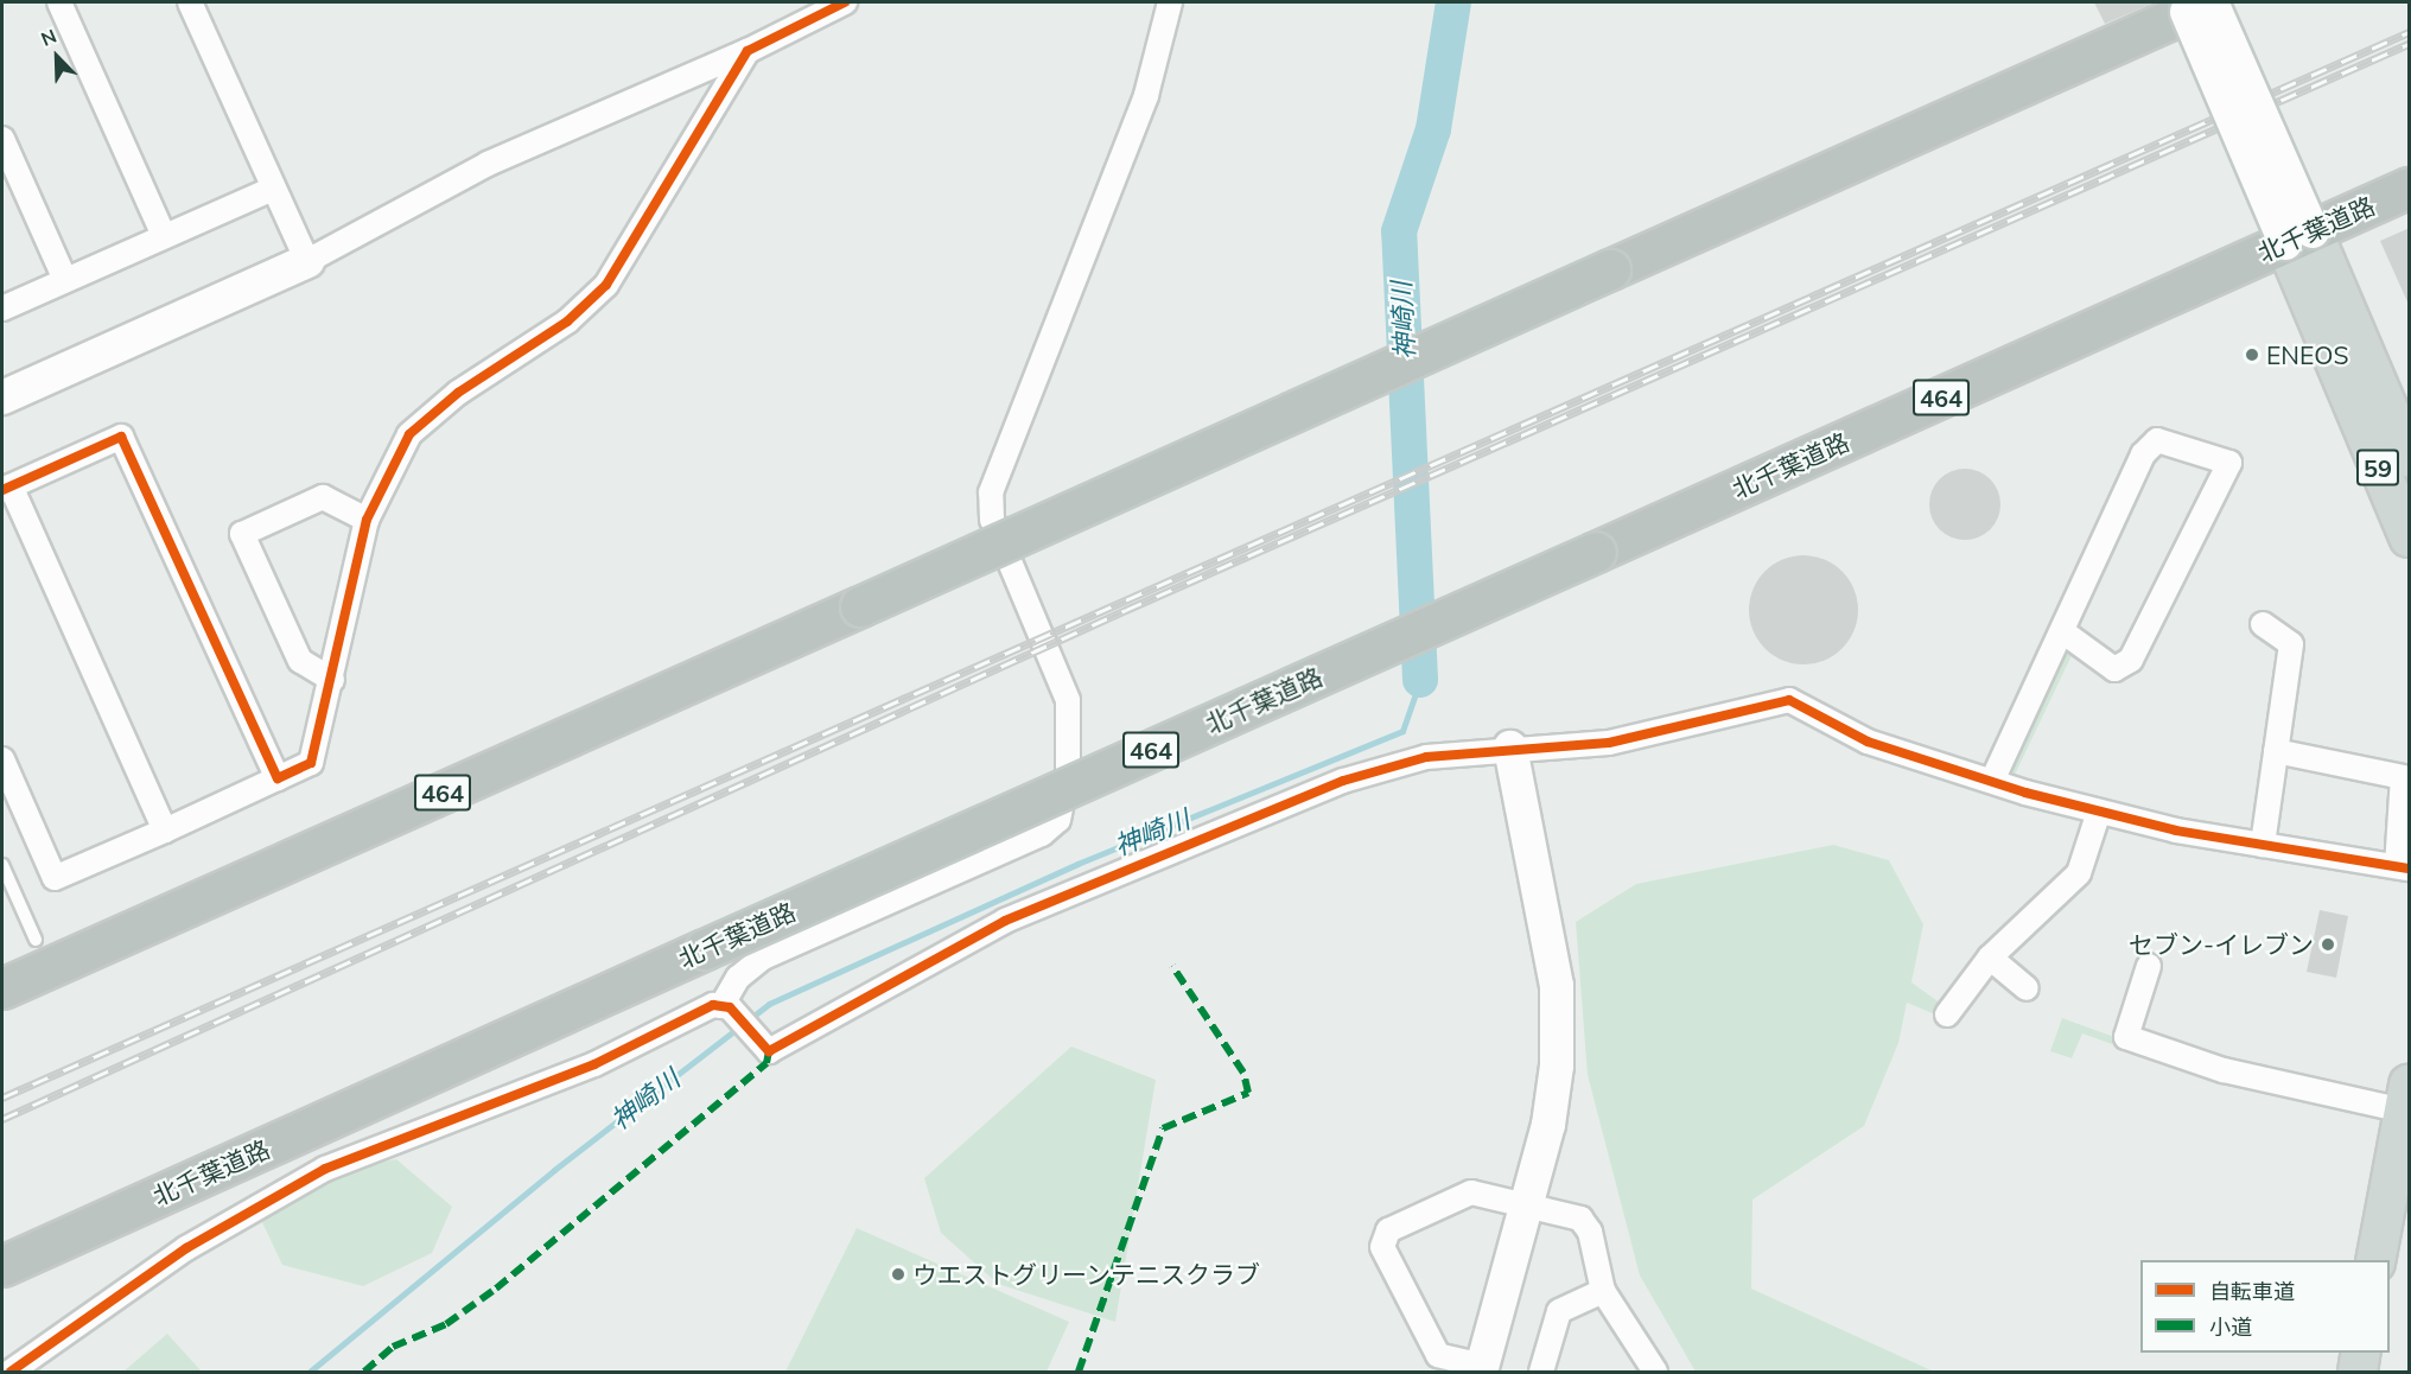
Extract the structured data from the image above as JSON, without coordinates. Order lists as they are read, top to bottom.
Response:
{
  "streets": {
    "highway": ["北千葉道路", "464"],
    "main road": ["59"]
  },
  "crossings": [
    ["北千葉道路", "59"]
  ],
  "water": ["神崎川"],
  "places": ["ENEOS", "セブン-イレブン", "ウエストグリーンテニスクラブ"],
  "legend": ["自転車道", "小道"],
  "north": "top left"
}
